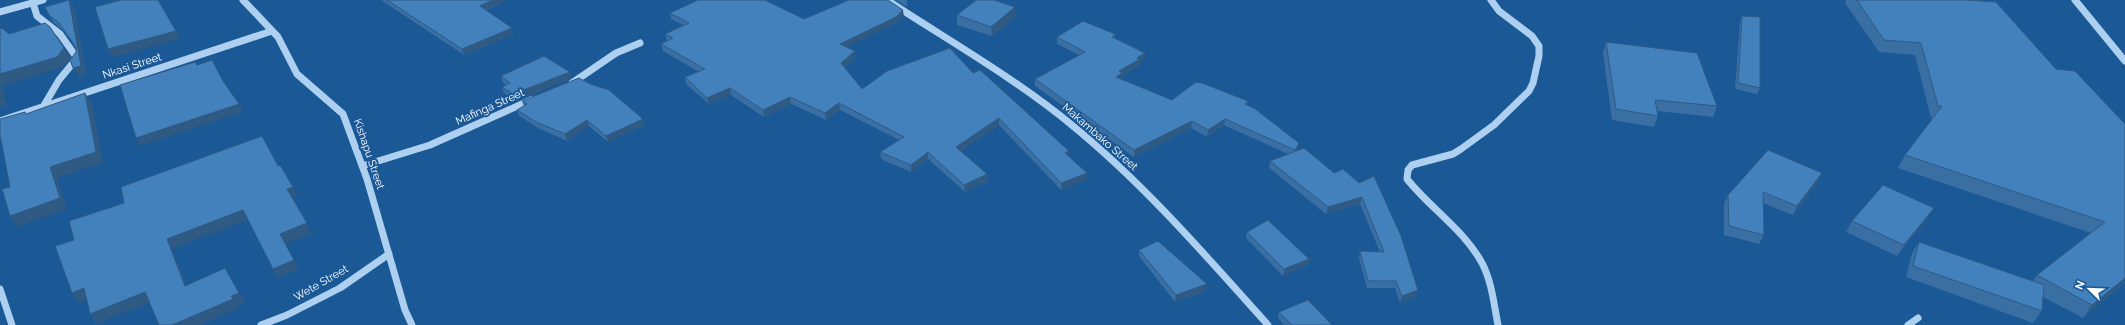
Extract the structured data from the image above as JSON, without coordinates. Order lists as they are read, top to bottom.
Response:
{
  "streets": {
    "street": [
      "Nkasi Street",
      "Mafinga Street",
      "Makambako Street",
      "Kishapu Street",
      "Wete Street"
    ]
  },
  "crossings": [
    ["Nkasi Street", "Kishapu Street"],
    ["Mafinga Street", "Kishapu Street"],
    ["Kishapu Street", "Wete Street"]
  ],
  "north": "top left"
}
